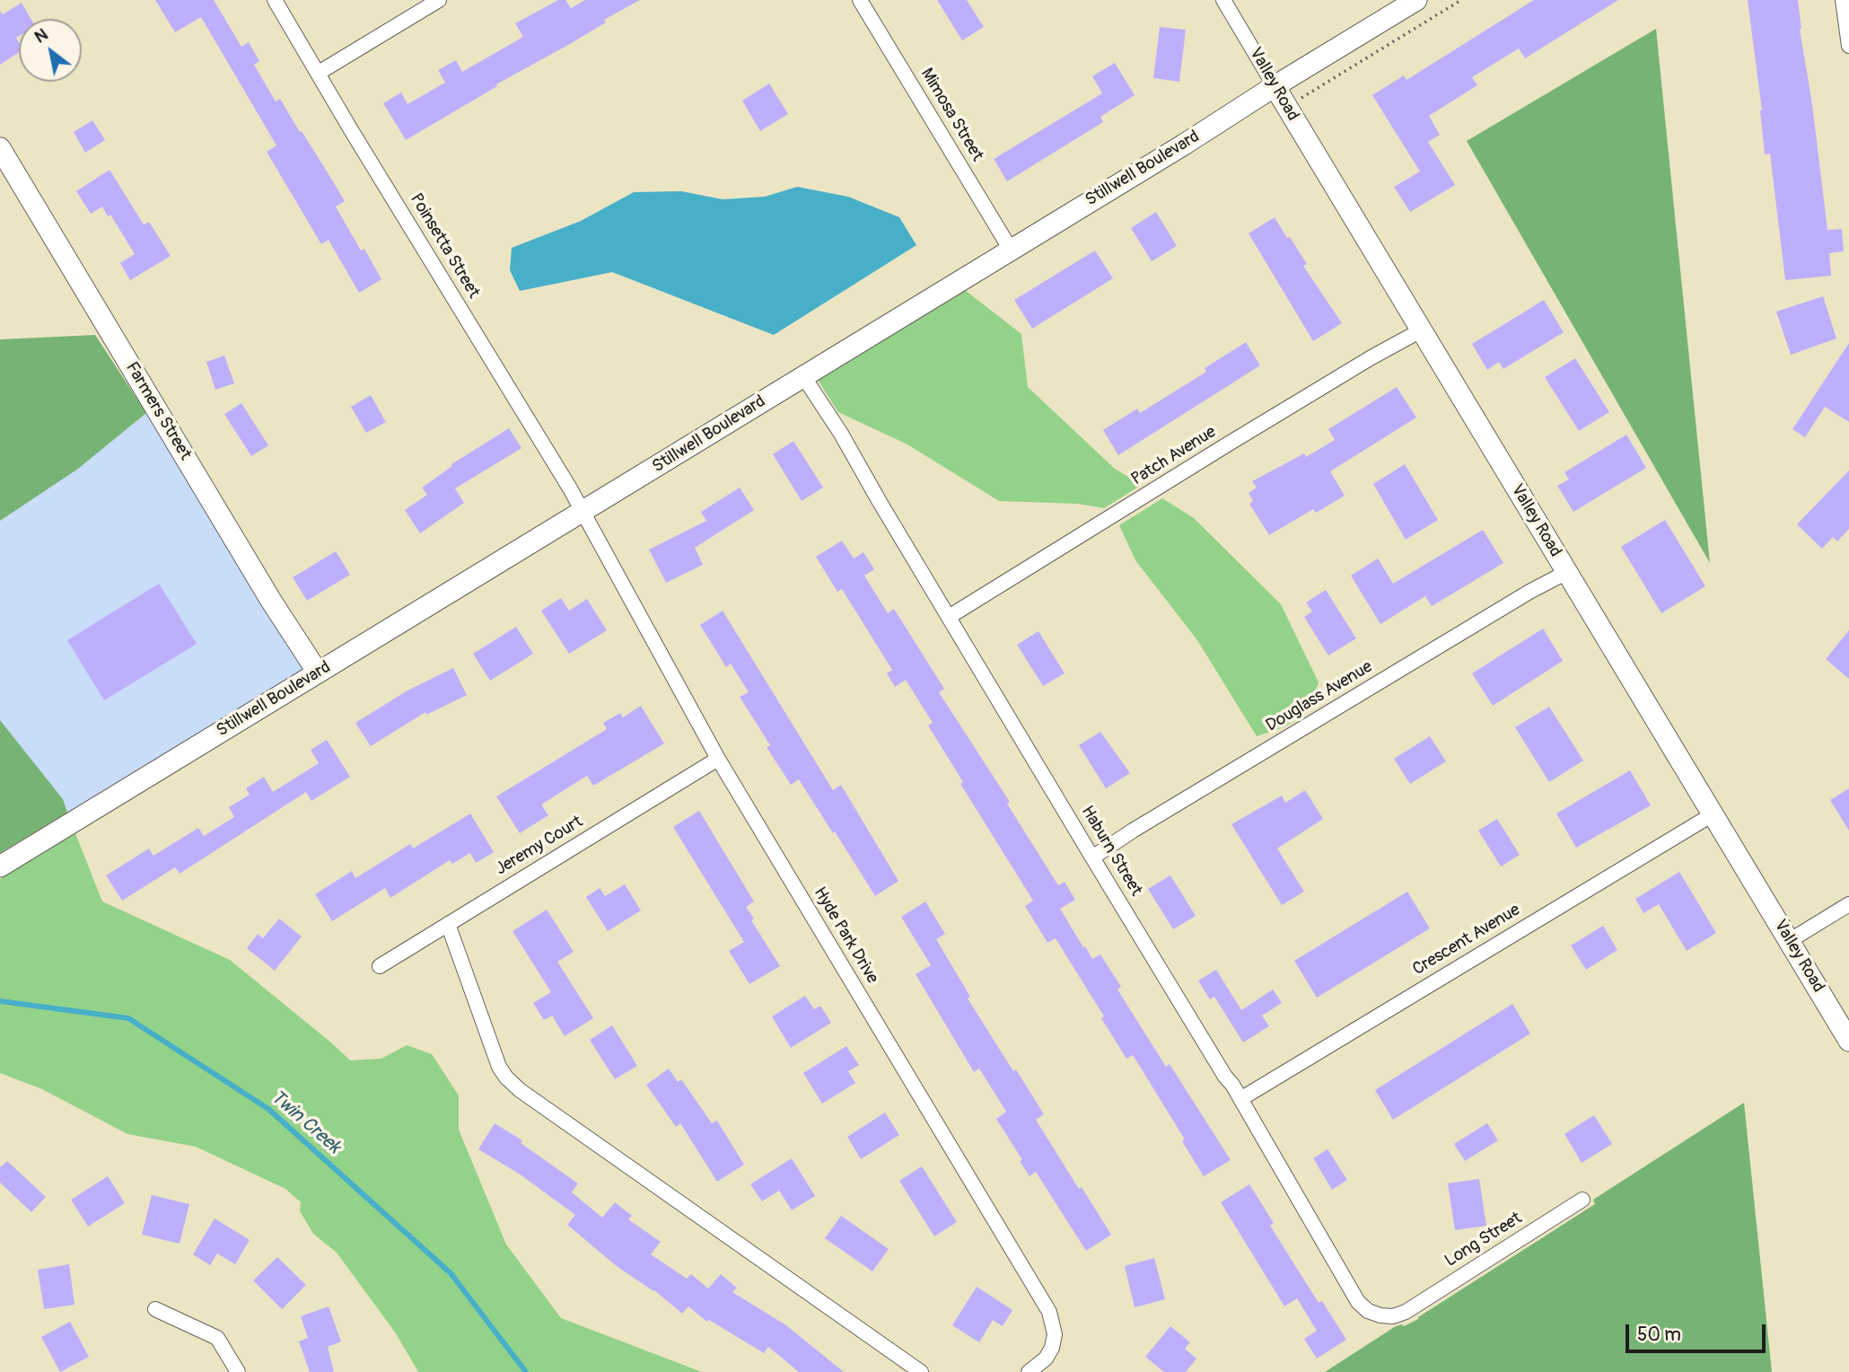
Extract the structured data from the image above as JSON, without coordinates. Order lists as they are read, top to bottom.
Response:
{
  "streets": {
    "street": [
      "Valley Road",
      "Mimosa Street",
      "Stillwell Boulevard",
      "Poinsetta Street",
      "Farmers Street",
      "Patch Avenue",
      "Douglass Avenue",
      "Jeremy Court",
      "Haburn Street",
      "Hyde Park Drive",
      "Crescent Avenue",
      "Long Street"
    ]
  },
  "crossings": [
    ["Valley Road", "Stillwell Boulevard"],
    ["Valley Road", "Patch Avenue"],
    ["Valley Road", "Douglass Avenue"],
    ["Valley Road", "Crescent Avenue"],
    ["Mimosa Street", "Stillwell Boulevard"],
    ["Stillwell Boulevard", "Poinsetta Street"],
    ["Stillwell Boulevard", "Farmers Street"],
    ["Stillwell Boulevard", "Haburn Street"],
    ["Stillwell Boulevard", "Hyde Park Drive"],
    ["Poinsetta Street", "Hyde Park Drive"],
    ["Patch Avenue", "Haburn Street"],
    ["Douglass Avenue", "Haburn Street"],
    ["Jeremy Court", "Hyde Park Drive"],
    ["Haburn Street", "Crescent Avenue"],
    ["Haburn Street", "Long Street"]
  ],
  "water": ["Twin Creek"],
  "scale_bar": "50 m",
  "north": "top left"
}
